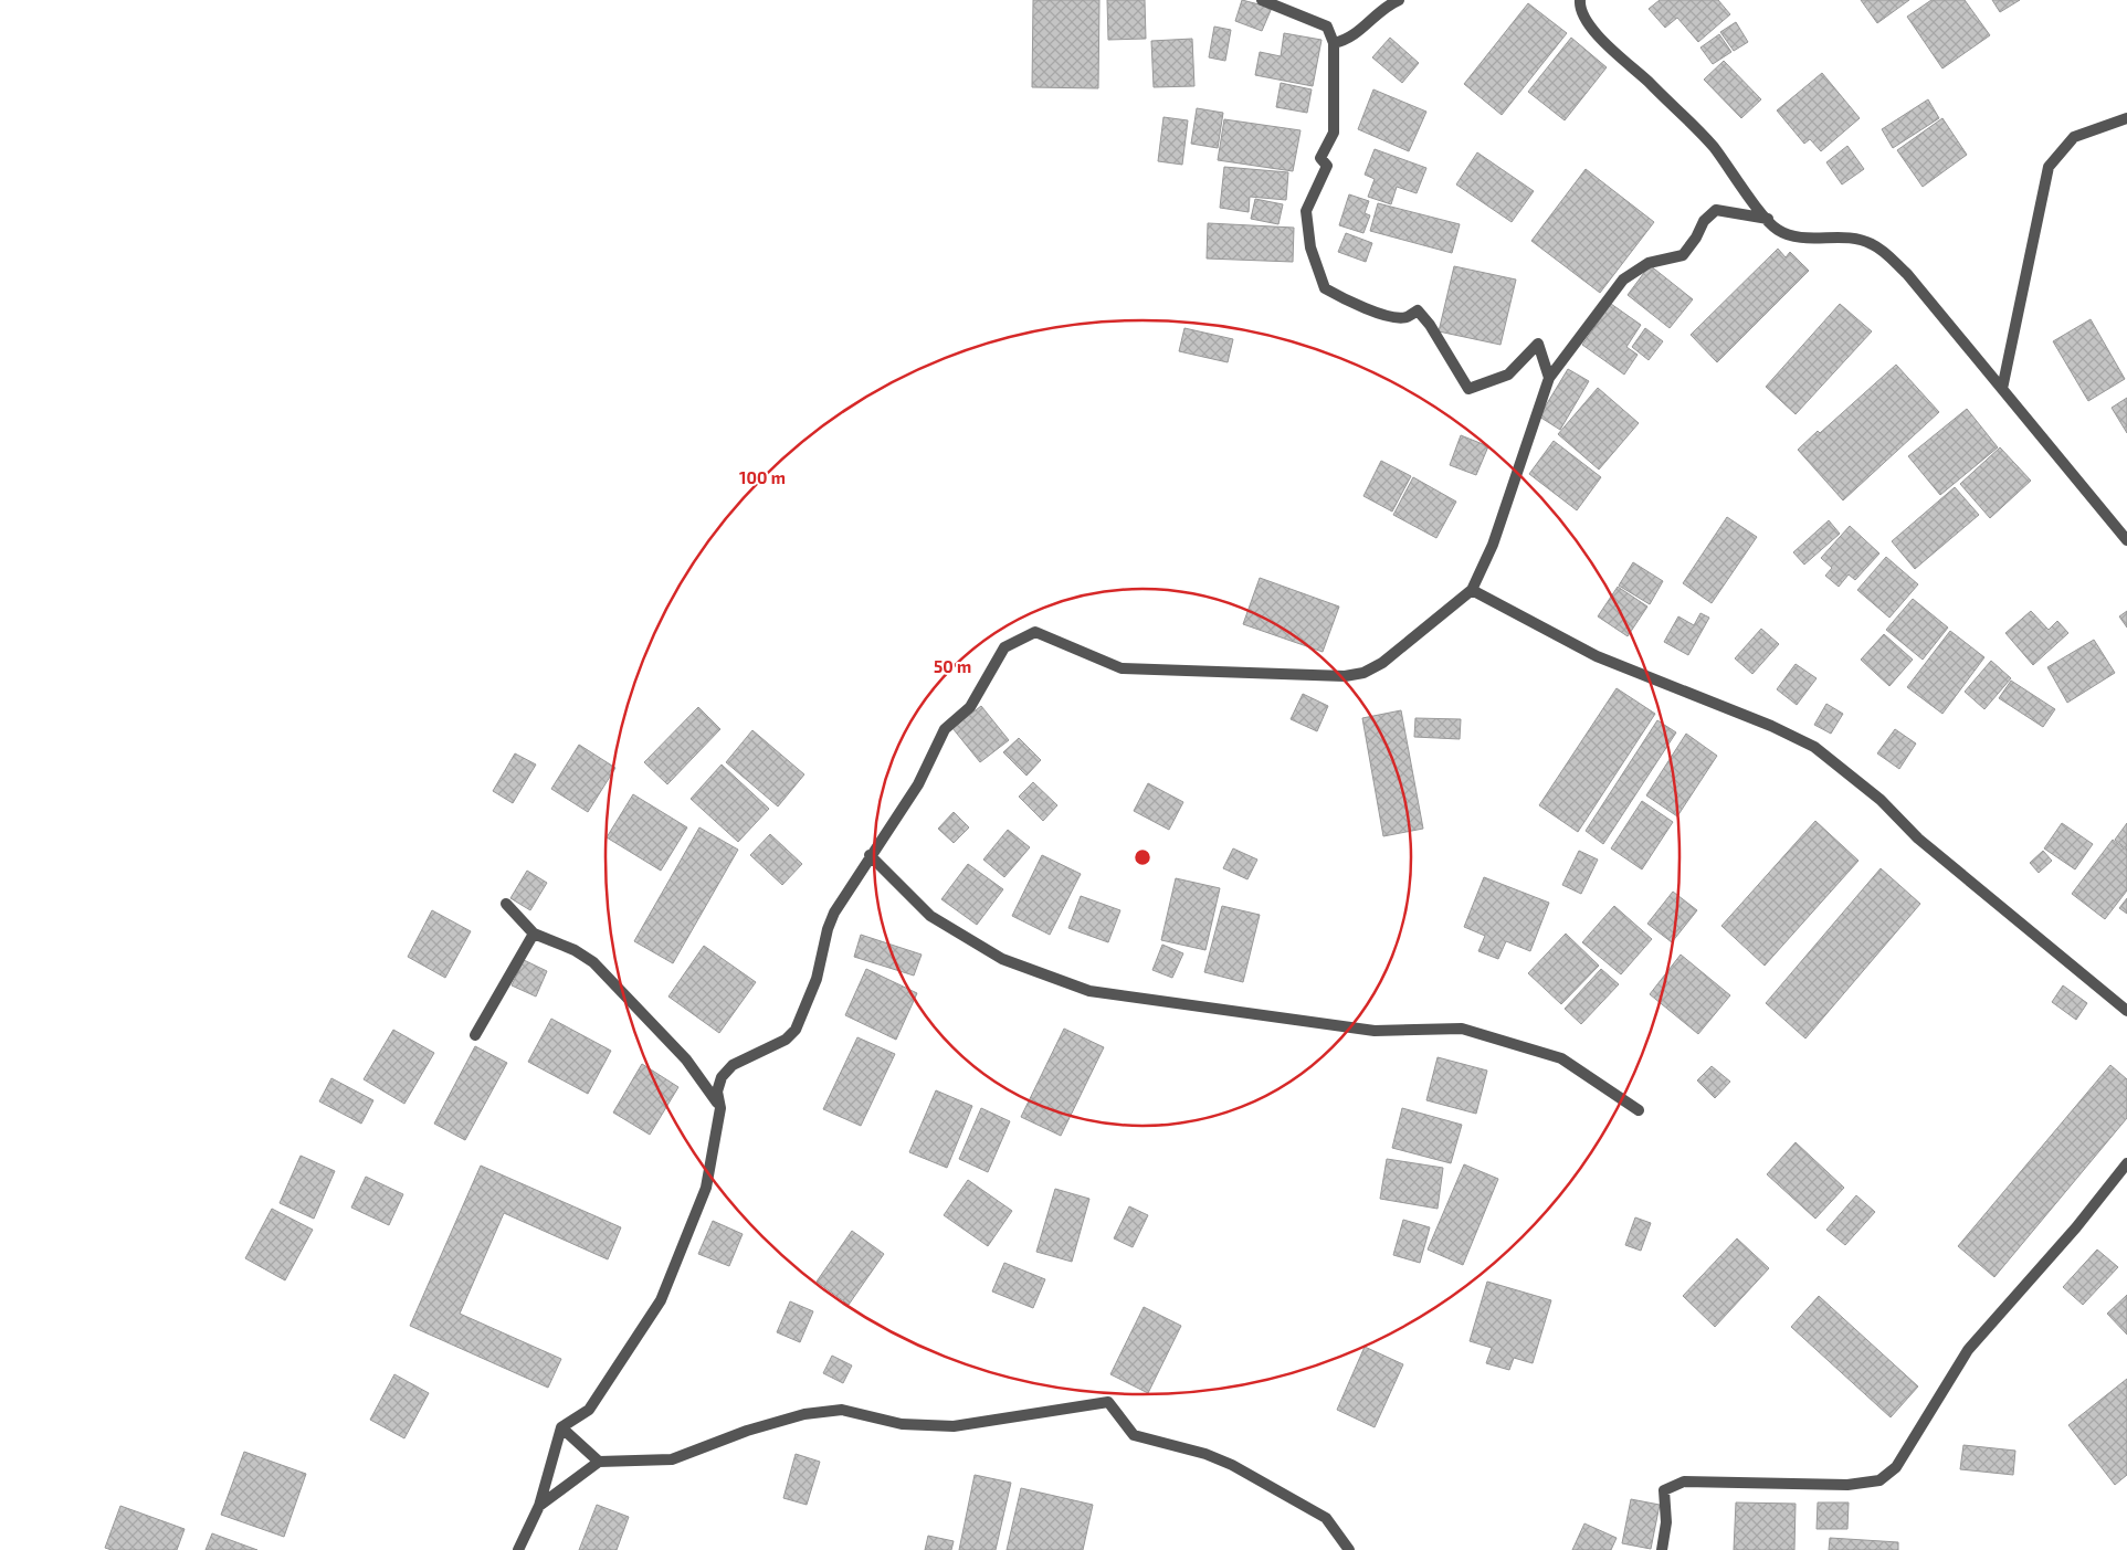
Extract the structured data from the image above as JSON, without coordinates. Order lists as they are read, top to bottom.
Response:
{
  "rings": ["100 m", "50 m"]
}
